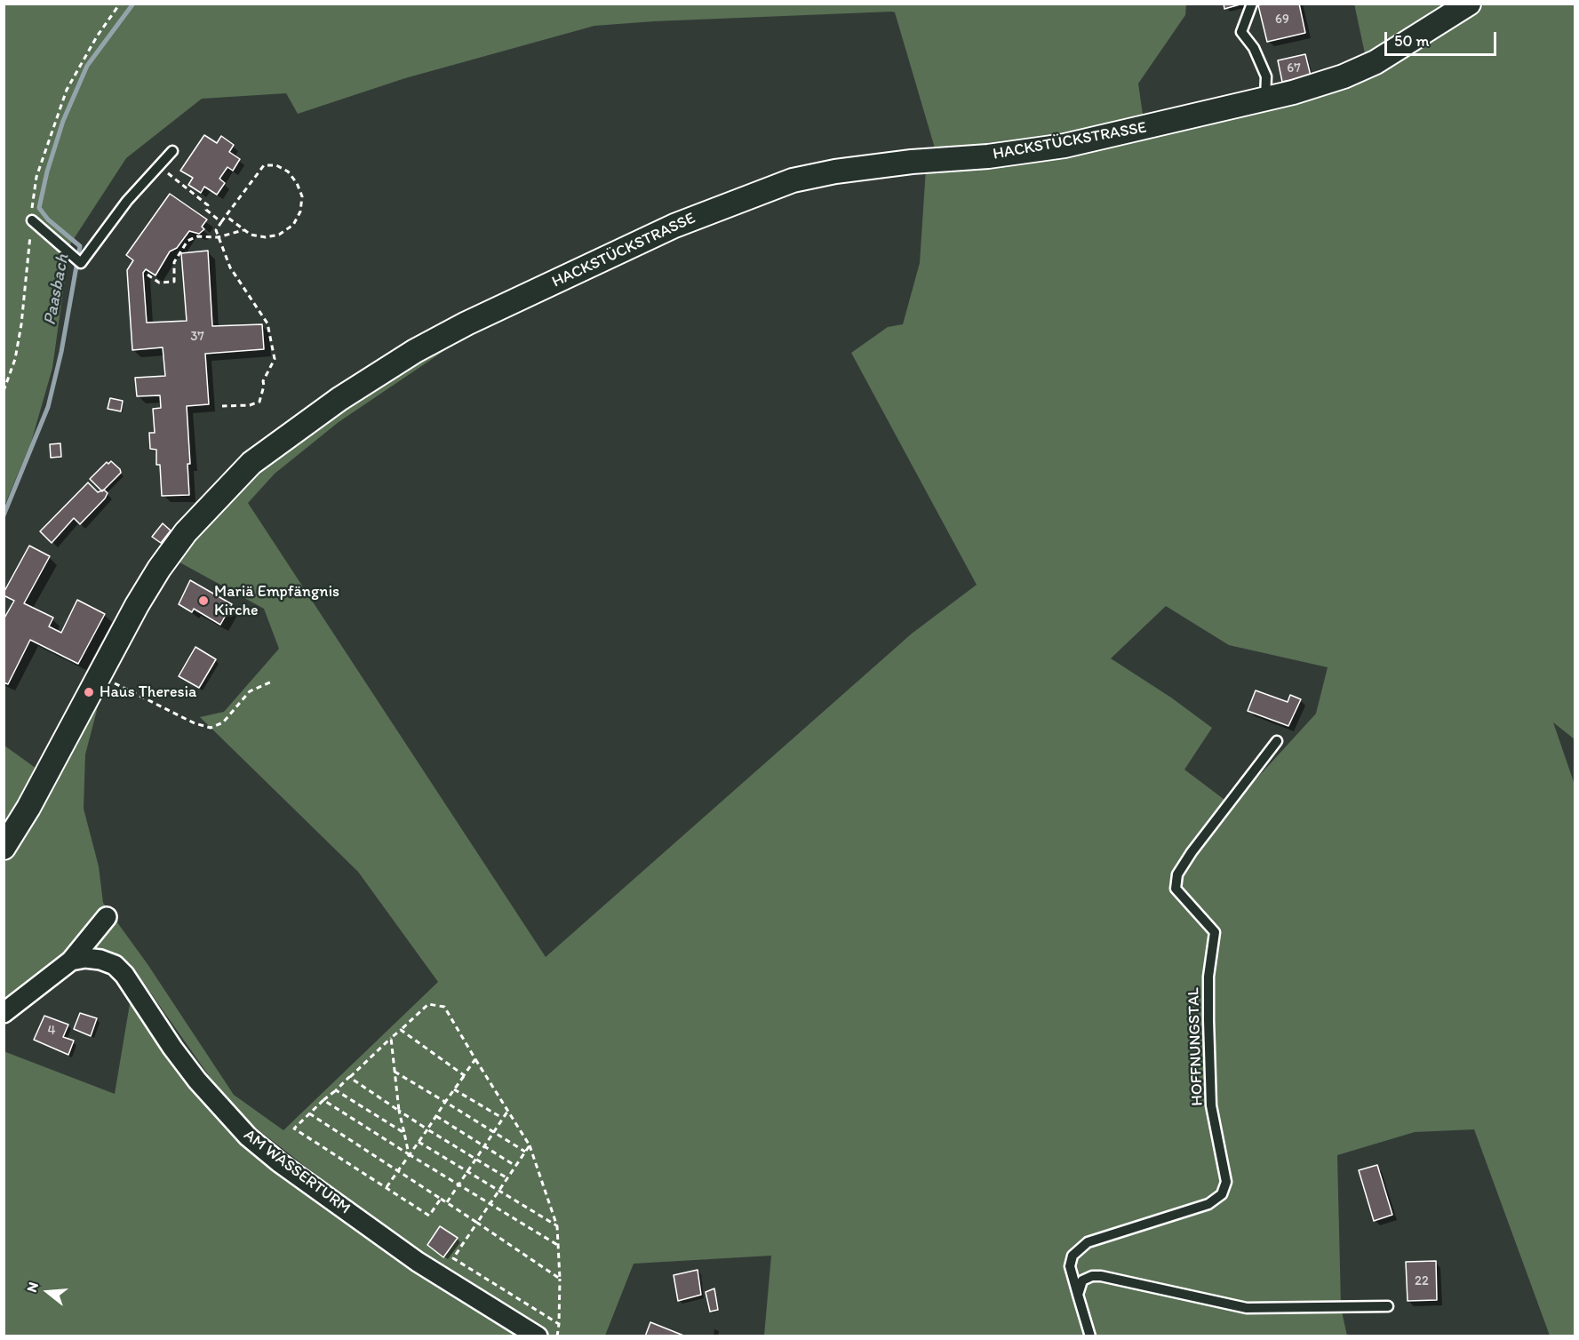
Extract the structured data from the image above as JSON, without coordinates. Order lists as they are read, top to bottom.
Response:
{
  "streets": {
    "street": ["HACKSTÜCKSTRASSE", "AM WASSERTURM"],
    "lane": ["HOFFNUNGSTAL"]
  },
  "water": ["Paasbach"],
  "places": ["Mariä Empfängnis Kirche", "Haus Theresia"],
  "house_numbers": [
    "69",
    "67",
    "37",
    "4",
    "22"
  ],
  "scale_bar": "50 m",
  "north": "left"
}
